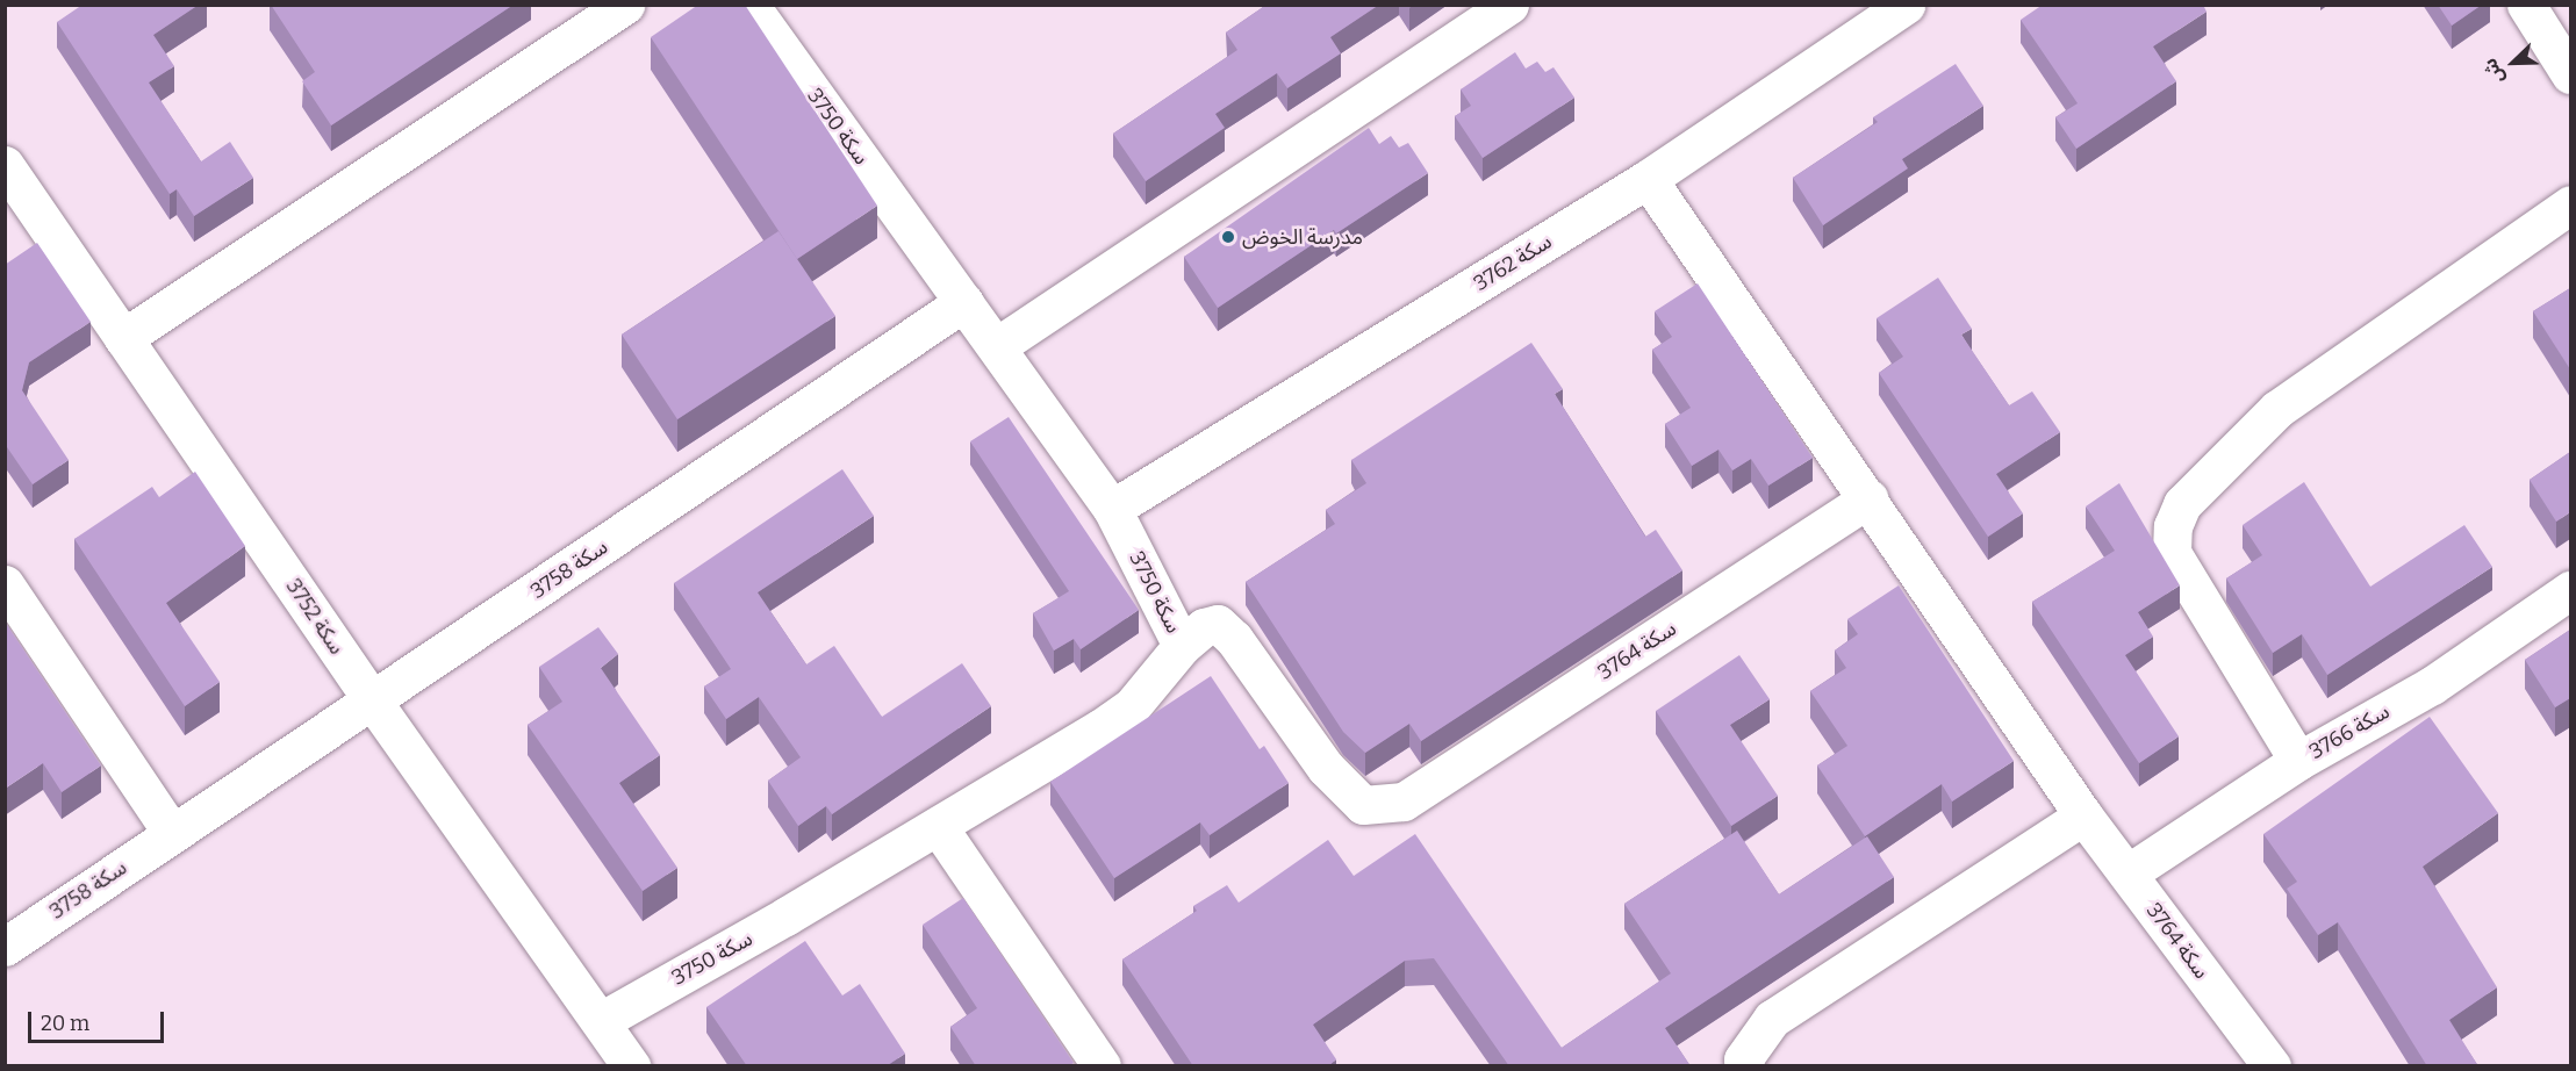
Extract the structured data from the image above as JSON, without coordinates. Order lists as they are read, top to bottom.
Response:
{
  "streets": {
    "street": [
      "سكة 3750",
      "سكة 3762",
      "سكة 3758",
      "سكة 3752",
      "سكة 3764",
      "سكة 3766"
    ]
  },
  "crossings": [
    ["سكة 3750", "سكة 3762"],
    ["سكة 3750", "سكة 3758"],
    ["سكة 3750", "سكة 3752"],
    ["سكة 3750", "سكة 3764"],
    ["سكة 3762", "سكة 3764"],
    ["سكة 3758", "سكة 3752"],
    ["سكة 3764", "سكة 3766"]
  ],
  "places": ["مدرسة الخوض"],
  "scale_bar": "20 m",
  "north": "bottom left"
}
